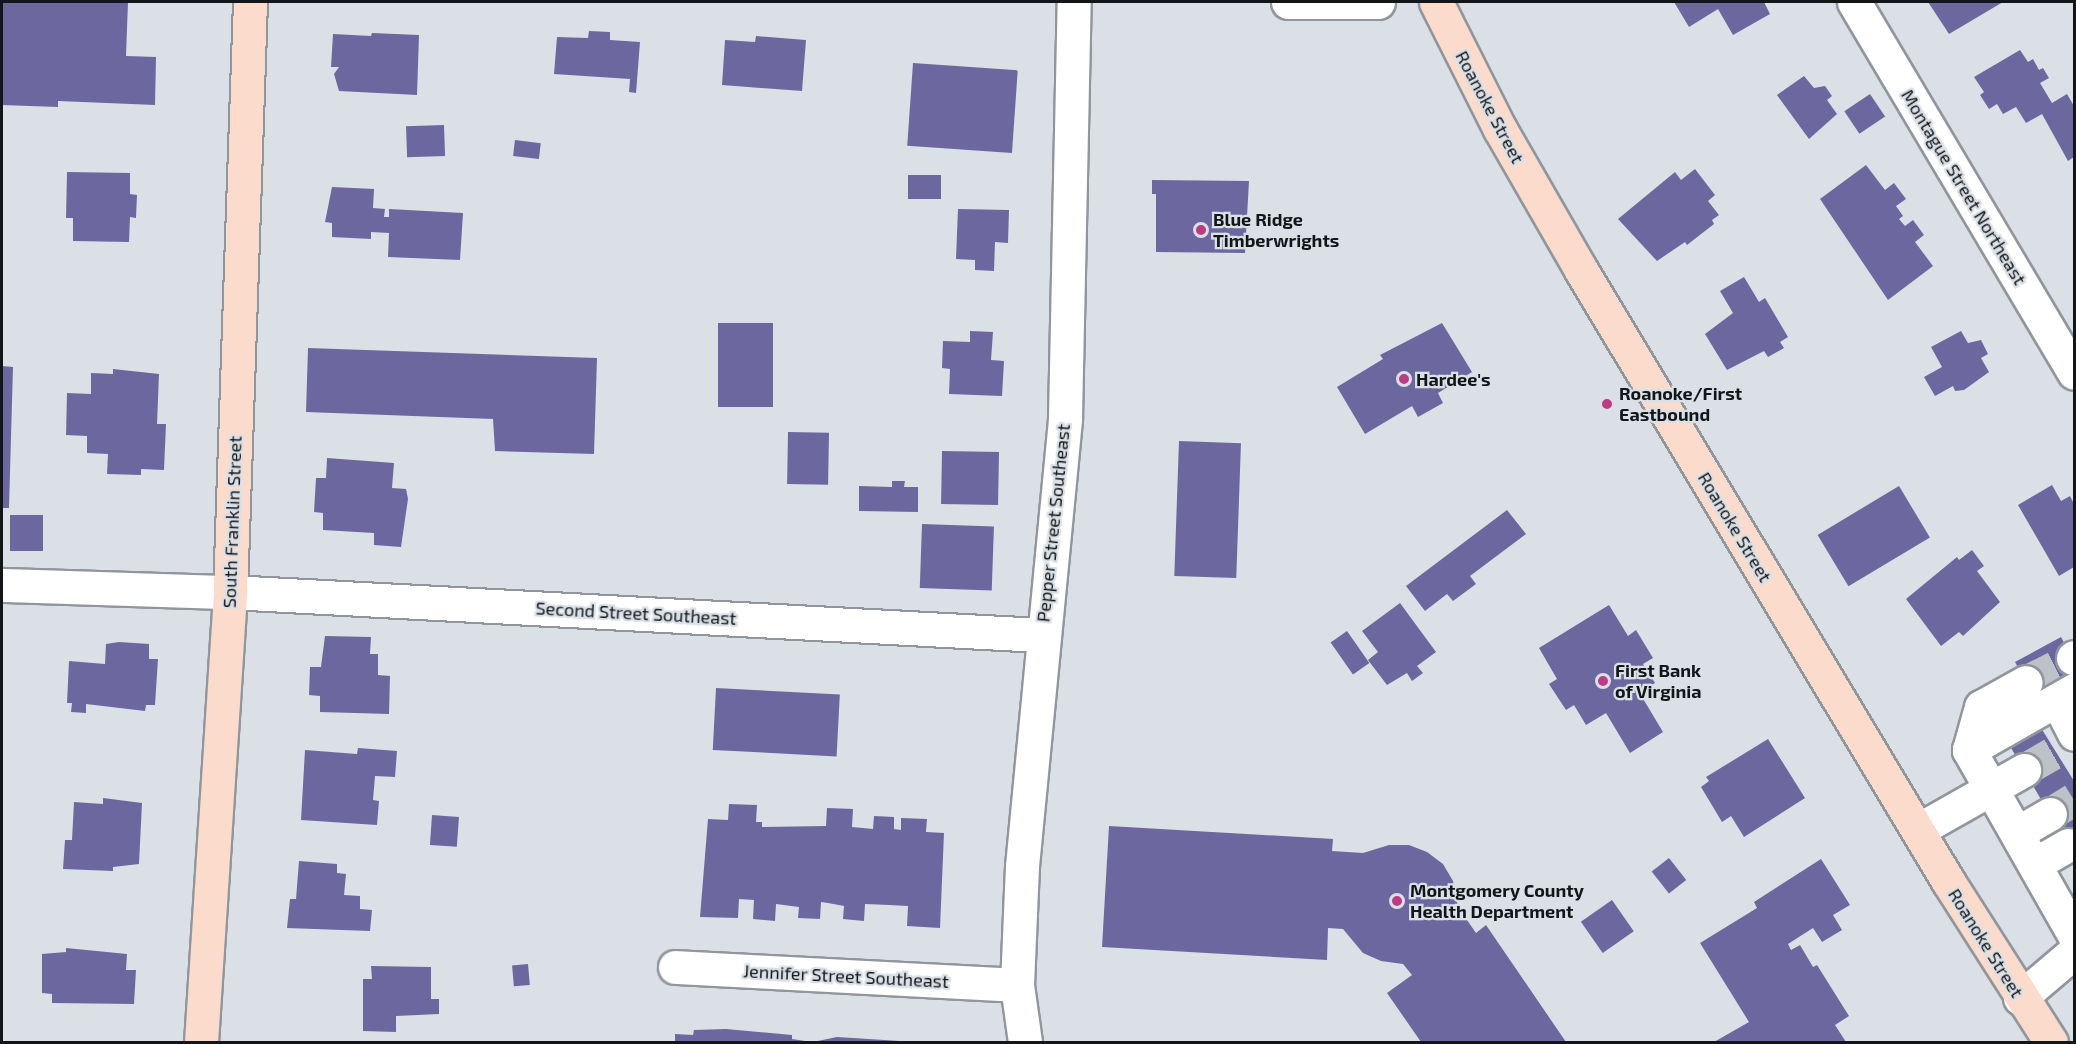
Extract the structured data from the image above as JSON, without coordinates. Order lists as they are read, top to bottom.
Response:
{
  "streets": {
    "main road": ["Roanoke Street", "South Franklin Street"],
    "street": [
      "Montague Street Northeast",
      "Pepper Street Southeast",
      "Second Street Southeast",
      "Jennifer Street Southeast"
    ]
  },
  "crossings": [
    ["South Franklin Street", "Second Street Southeast"],
    ["Pepper Street Southeast", "Second Street Southeast"],
    ["Pepper Street Southeast", "Jennifer Street Southeast"]
  ],
  "places": [
    "Blue Ridge Timberwrights",
    "Hardee's",
    "Roanoke/First Eastbound",
    "First Bank of Virginia",
    "Montgomery County Health Department"
  ]
}
